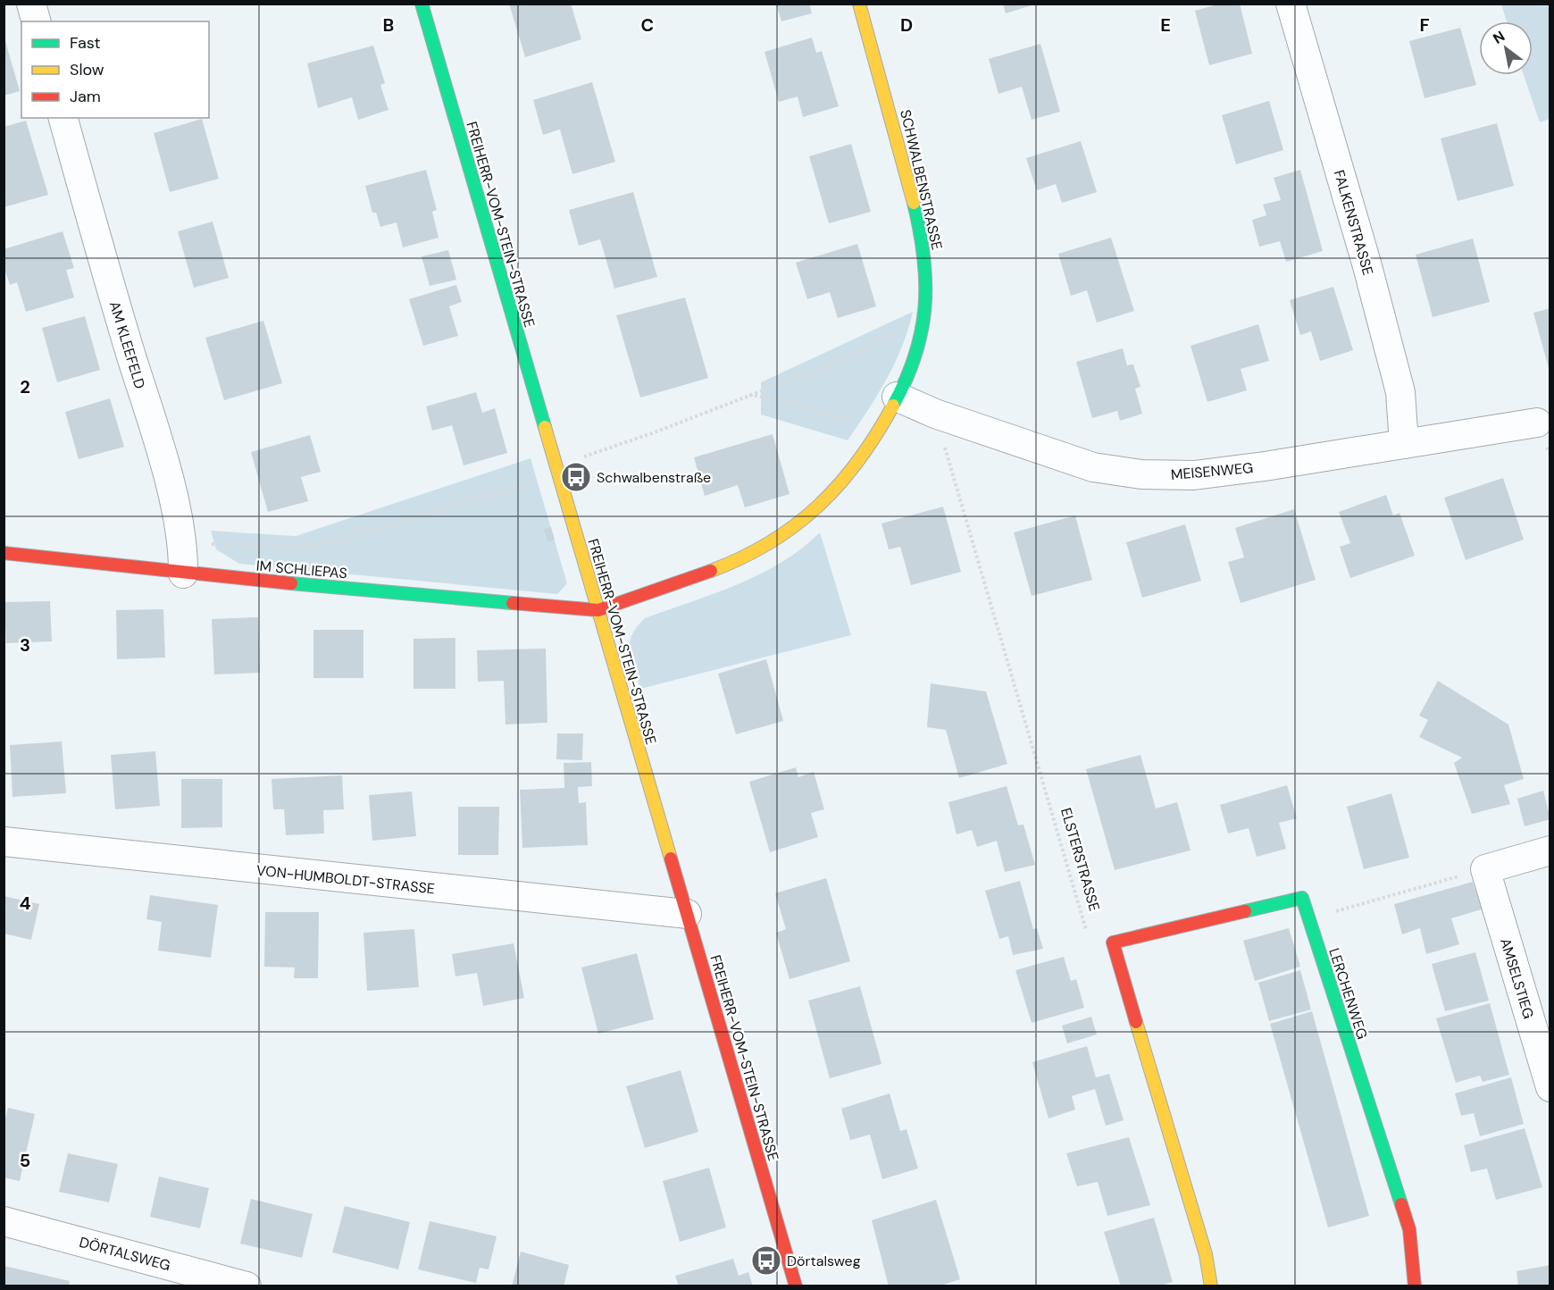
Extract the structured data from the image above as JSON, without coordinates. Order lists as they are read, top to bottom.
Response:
{
  "streets": {
    "street": [
      "SCHWALBENSTRASSE",
      "FALKENSTRASSE",
      "FREIHERR-VOM-STEIN-STRASSE",
      "AM KLEEFELD",
      "MEISENWEG",
      "IM SCHLIEPAS",
      "VON-HUMBOLDT-STRASSE",
      "AMSELSTIEG",
      "LERCHENWEG",
      "DÖRTALSWEG"
    ],
    "path": ["ELSTERSTRASSE"]
  },
  "crossings": [
    ["SCHWALBENSTRASSE", "FREIHERR-VOM-STEIN-STRASSE"],
    ["SCHWALBENSTRASSE", "MEISENWEG"],
    ["SCHWALBENSTRASSE", "IM SCHLIEPAS"],
    ["FALKENSTRASSE", "MEISENWEG"],
    ["FREIHERR-VOM-STEIN-STRASSE", "IM SCHLIEPAS"],
    ["FREIHERR-VOM-STEIN-STRASSE", "VON-HUMBOLDT-STRASSE"],
    ["AM KLEEFELD", "IM SCHLIEPAS"],
    ["MEISENWEG", "ELSTERSTRASSE"]
  ],
  "places": {
    "bus stop": ["Schwalbenstraße", "Dörtalsweg"]
  },
  "legend": ["Fast", "Slow", "Jam"],
  "north": "top left",
  "grid": {
    "columns": [
      "B",
      "C",
      "D",
      "E",
      "F"
    ],
    "rows": [
      "2",
      "3",
      "4",
      "5"
    ]
  }
}
